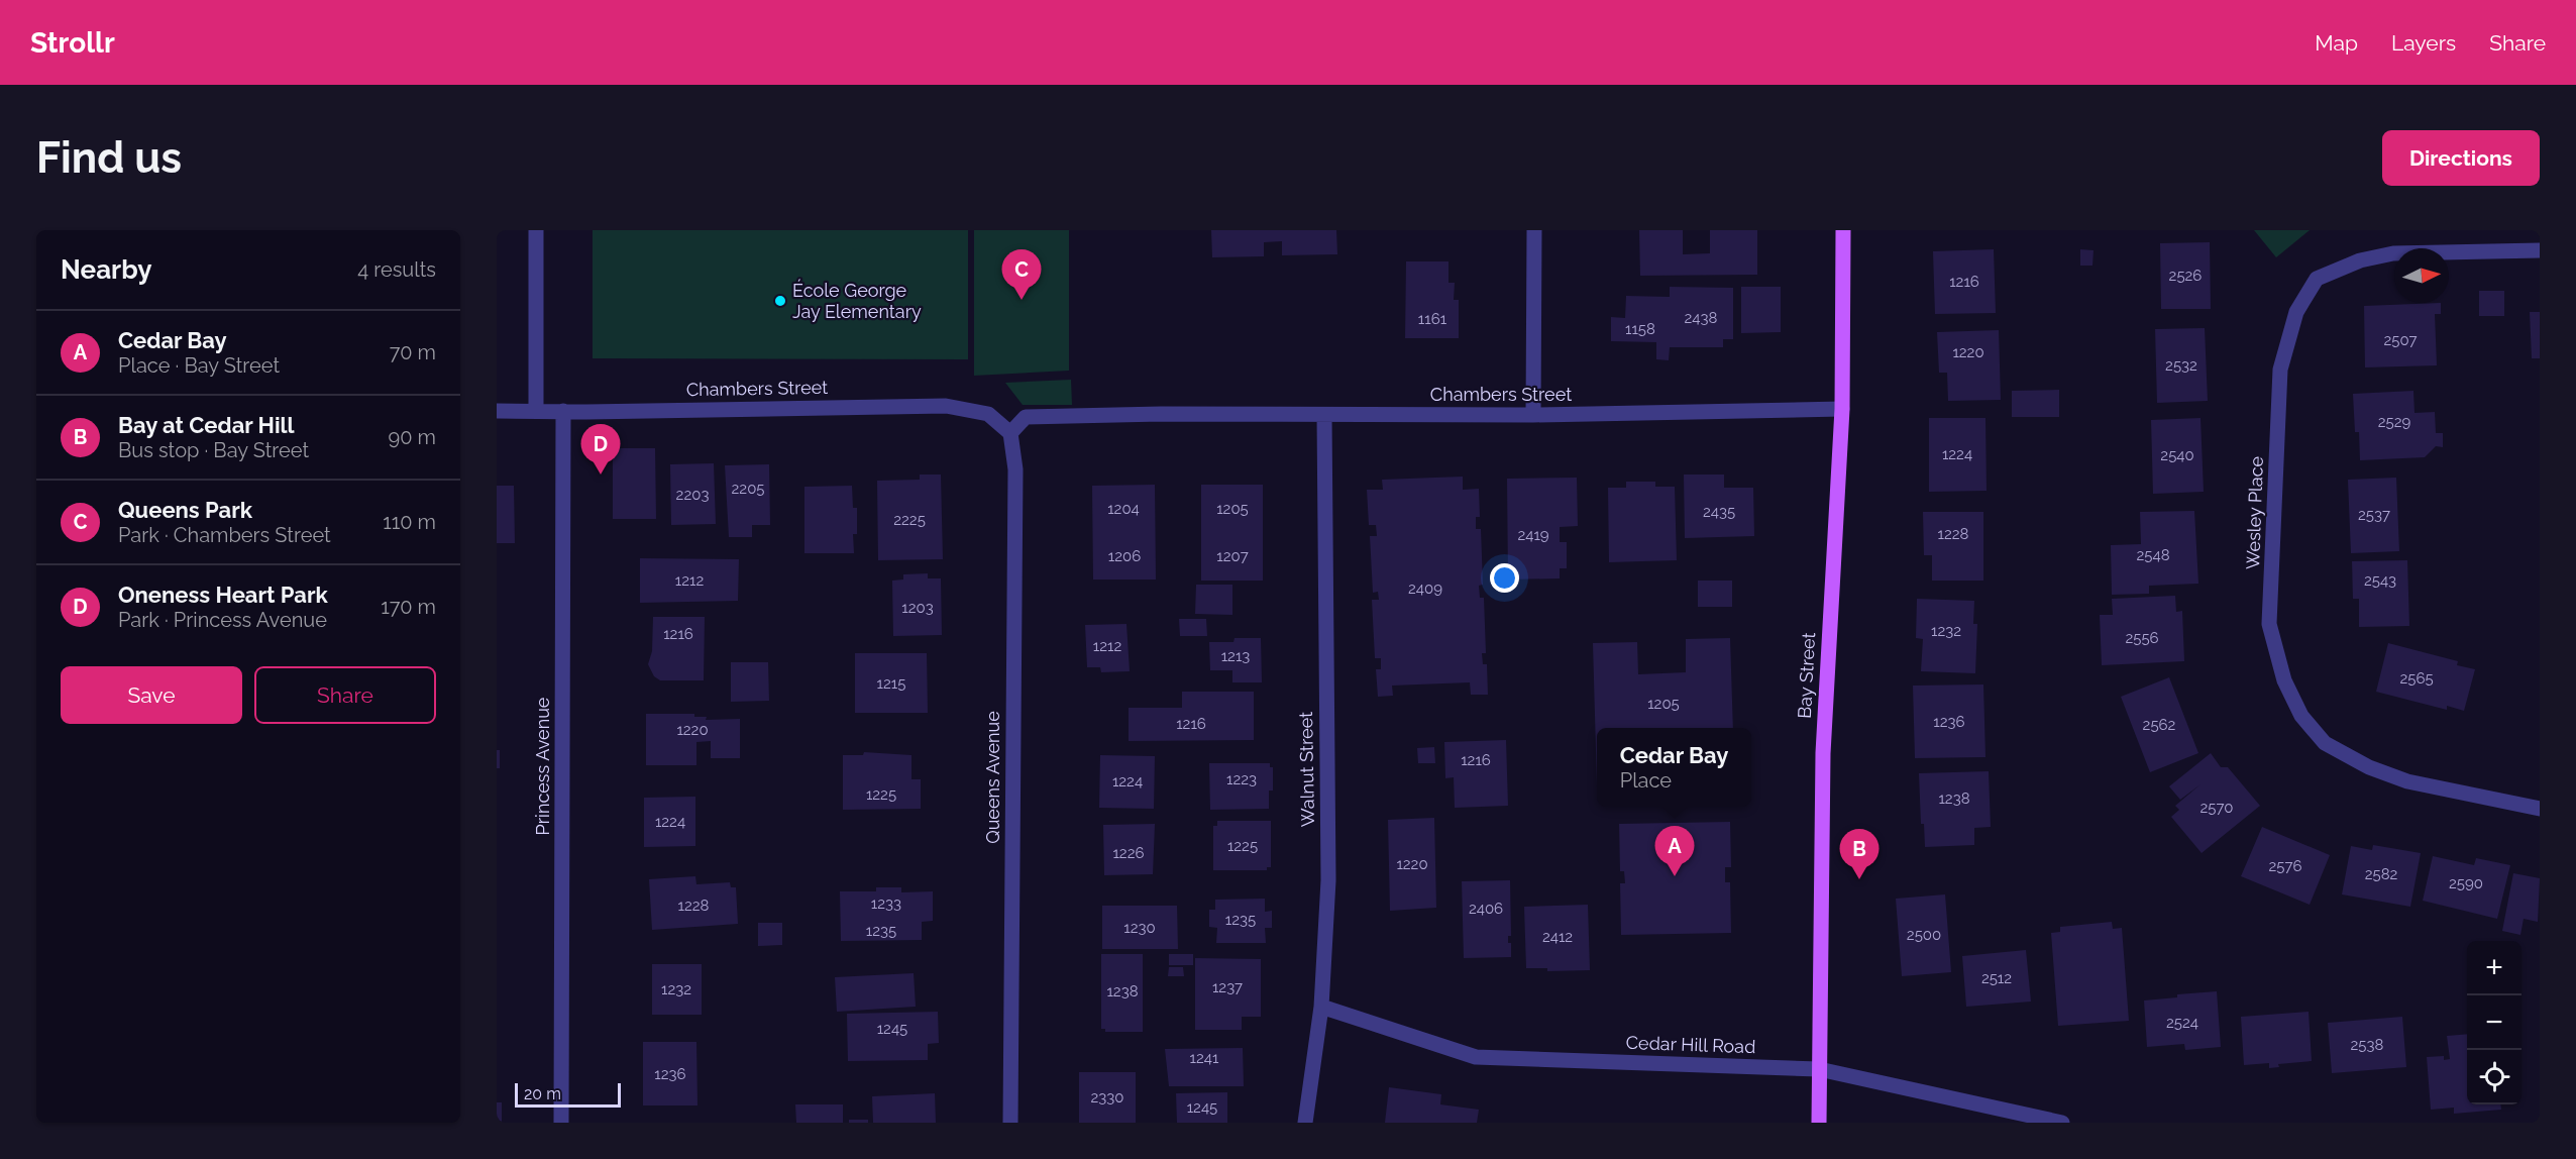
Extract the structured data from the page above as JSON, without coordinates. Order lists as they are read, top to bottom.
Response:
{
  "streets": {
    "main road": ["Bay Street"],
    "street": [
      "Chambers Street",
      "Wesley Place",
      "Princess Avenue",
      "Walnut Street",
      "Queens Avenue",
      "Cedar Hill Road"
    ]
  },
  "crossings": [
    ["Chambers Street", "Bay Street"],
    ["Chambers Street", "Princess Avenue"],
    ["Chambers Street", "Walnut Street"],
    ["Chambers Street", "Queens Avenue"],
    ["Bay Street", "Cedar Hill Road"],
    ["Walnut Street", "Cedar Hill Road"]
  ],
  "places": ["École George Jay Elementary"],
  "house_numbers": [
    "2526",
    "1216",
    "2438",
    "1161",
    "1158",
    "2507",
    "1220",
    "2532",
    "2529",
    "1224",
    "2540",
    "2205",
    "2203",
    "1204",
    "1205",
    "2435",
    "2537",
    "2225",
    "1228",
    "2419",
    "2548",
    "1206",
    "1207",
    "1212",
    "2543",
    "2409",
    "1203",
    "1232",
    "1216",
    "2556",
    "1212",
    "1213",
    "2565",
    "1215",
    "1205",
    "1236",
    "1216",
    "2562",
    "1220",
    "1216",
    "1223",
    "1224",
    "1225",
    "1238",
    "2570",
    "1224",
    "1225",
    "1226",
    "1220",
    "2576",
    "2582",
    "2590",
    "1233",
    "1228",
    "2406",
    "1235",
    "1230",
    "1235",
    "2500",
    "2412",
    "2512",
    "1237",
    "1232",
    "1238",
    "2524",
    "1245",
    "2538",
    "1241",
    "1236",
    "2330",
    "1245"
  ],
  "scale_bar": "20 m",
  "north": "right",
  "page": {
    "header": "Strollr",
    "nav": ["Map", "Layers", "Share"],
    "buttons": [
      "Directions",
      ["Save", "Share"]
    ],
    "title": "Find us",
    "heading": ["Nearby", "4 results"],
    "pins": [
      "C",
      "D",
      "A",
      "B"
    ],
    "list": [
      {
        "mark": "A",
        "name": "Cedar Bay",
        "note": "Place · Bay Street",
        "value": "70 m"
      },
      {
        "mark": "B",
        "name": "Bay at Cedar Hill",
        "note": "Bus stop · Bay Street",
        "value": "90 m"
      },
      {
        "mark": "C",
        "name": "Queens Park",
        "note": "Park · Chambers Street",
        "value": "110 m"
      },
      {
        "mark": "D",
        "name": "Oneness Heart Park",
        "note": "Park · Princess Avenue",
        "value": "170 m"
      }
    ],
    "popup": ["Cedar Bay", "Place"],
    "map_buttons": ["+", "−"],
    "scale": "20 m"
  }
}
